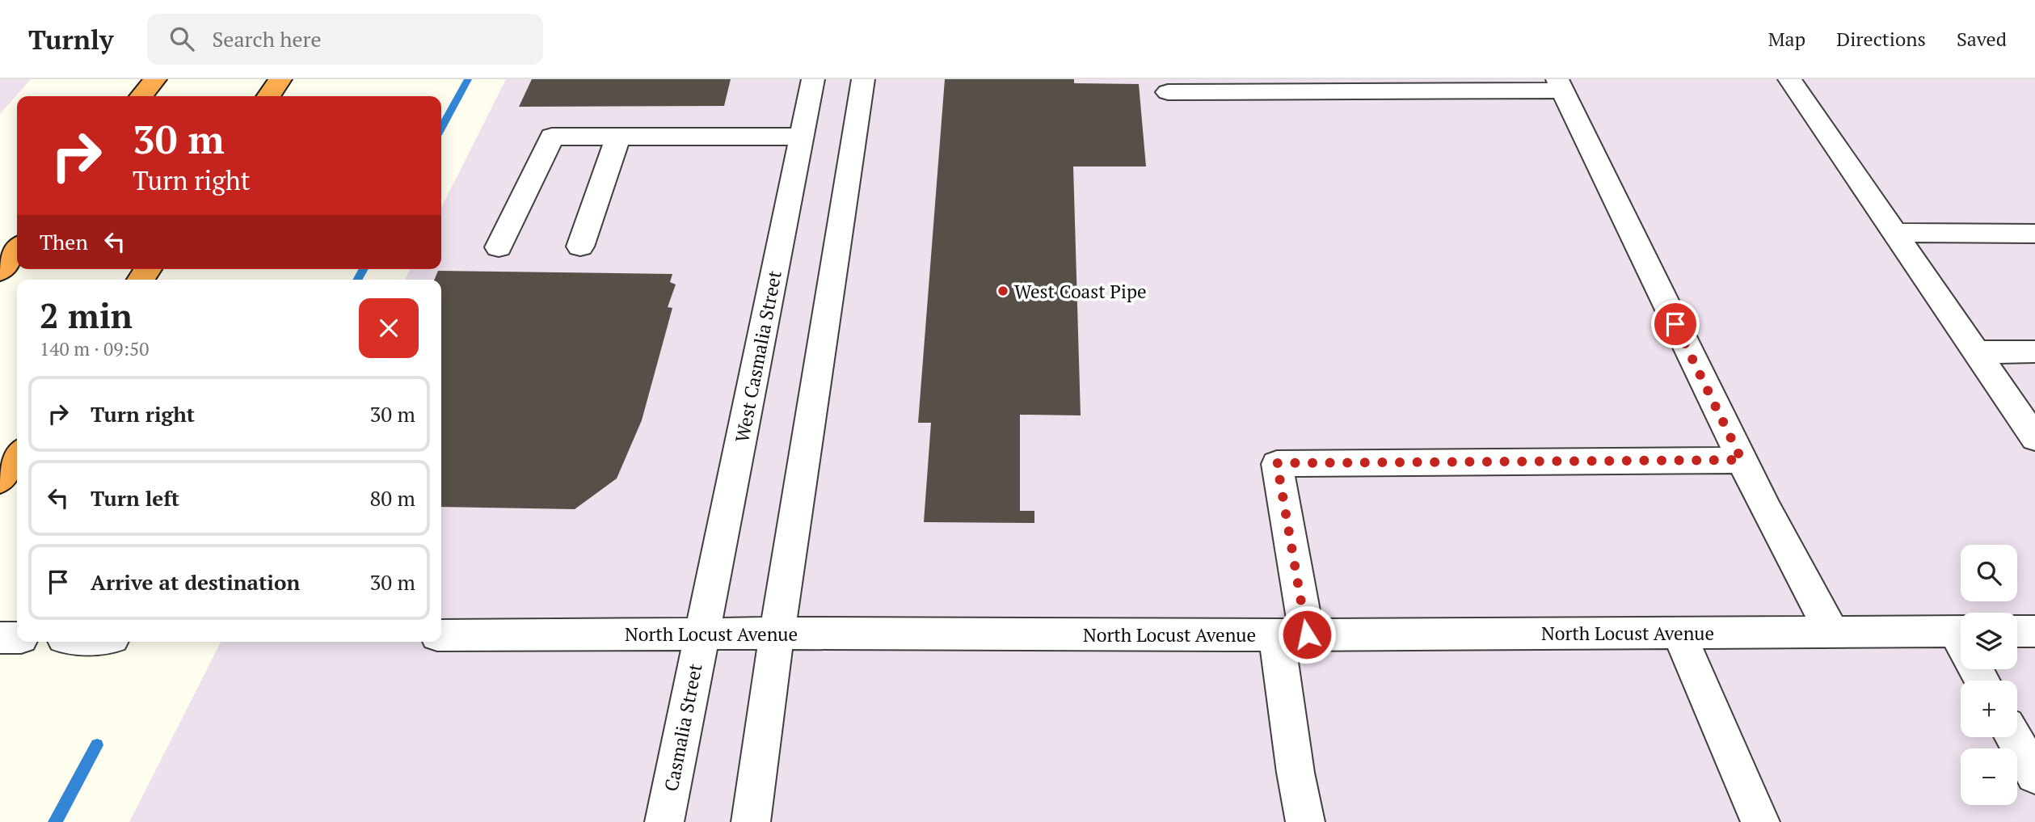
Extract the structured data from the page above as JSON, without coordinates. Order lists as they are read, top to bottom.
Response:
{
  "streets": {
    "street": ["West Casmalia Street", "North Locust Avenue", "Casmalia Street"]
  },
  "crossings": [
    ["West Casmalia Street", "North Locust Avenue"],
    ["West Casmalia Street", "Casmalia Street"],
    ["North Locust Avenue", "Casmalia Street"]
  ],
  "places": ["West Coast Pipe"],
  "page": {
    "header": "Turnly",
    "search": "Search here",
    "nav": ["Map", "Directions", "Saved"],
    "turn": ["30 m", "Turn right"],
    "then": "Then",
    "heading": ["2 min", "140 m · 09:50"],
    "list": [
      {
        "name": "Turn right",
        "value": "30 m"
      },
      {
        "name": "Turn left",
        "value": "80 m"
      },
      {
        "name": "Arrive at destination",
        "value": "30 m"
      }
    ],
    "map_buttons": ["+", "−"]
  }
}
